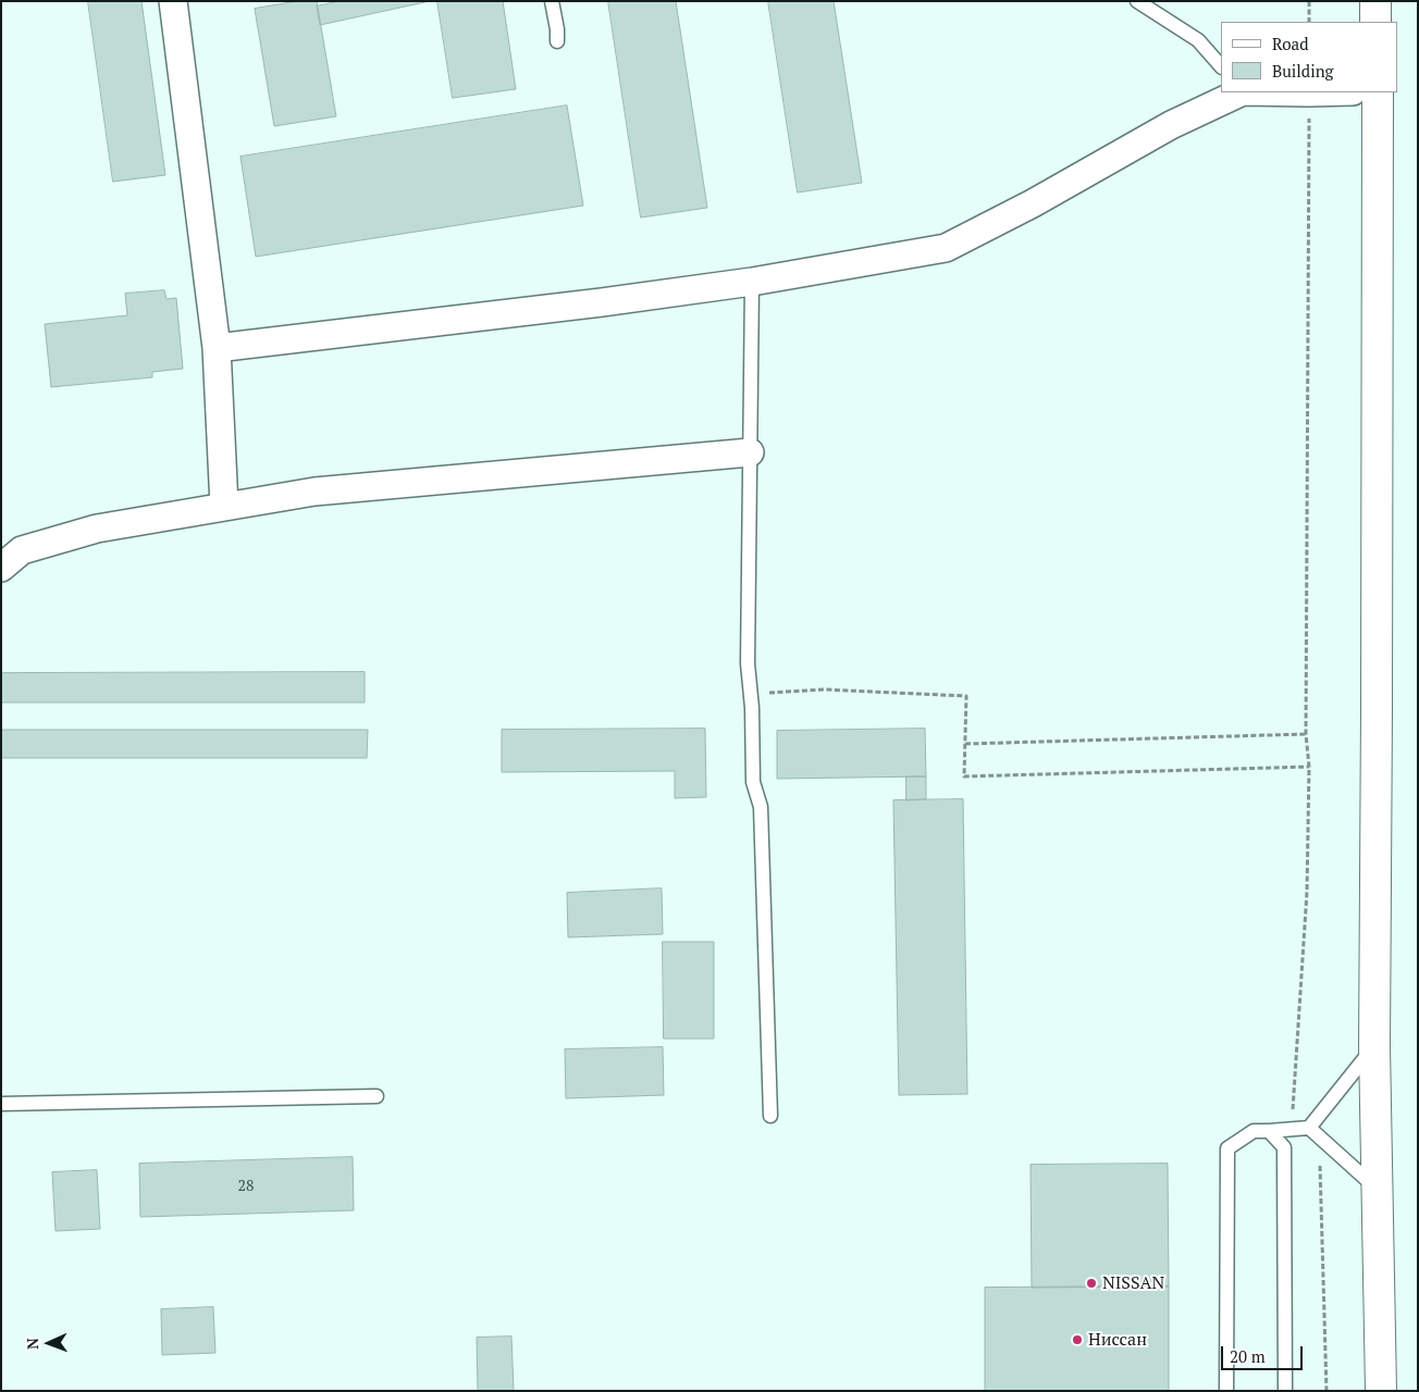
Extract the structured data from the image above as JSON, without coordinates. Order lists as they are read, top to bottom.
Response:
{
  "places": ["NISSAN", "Ниссан"],
  "house_numbers": ["28"],
  "legend": ["Road", "Building"],
  "scale_bar": "20 m",
  "north": "left"
}
